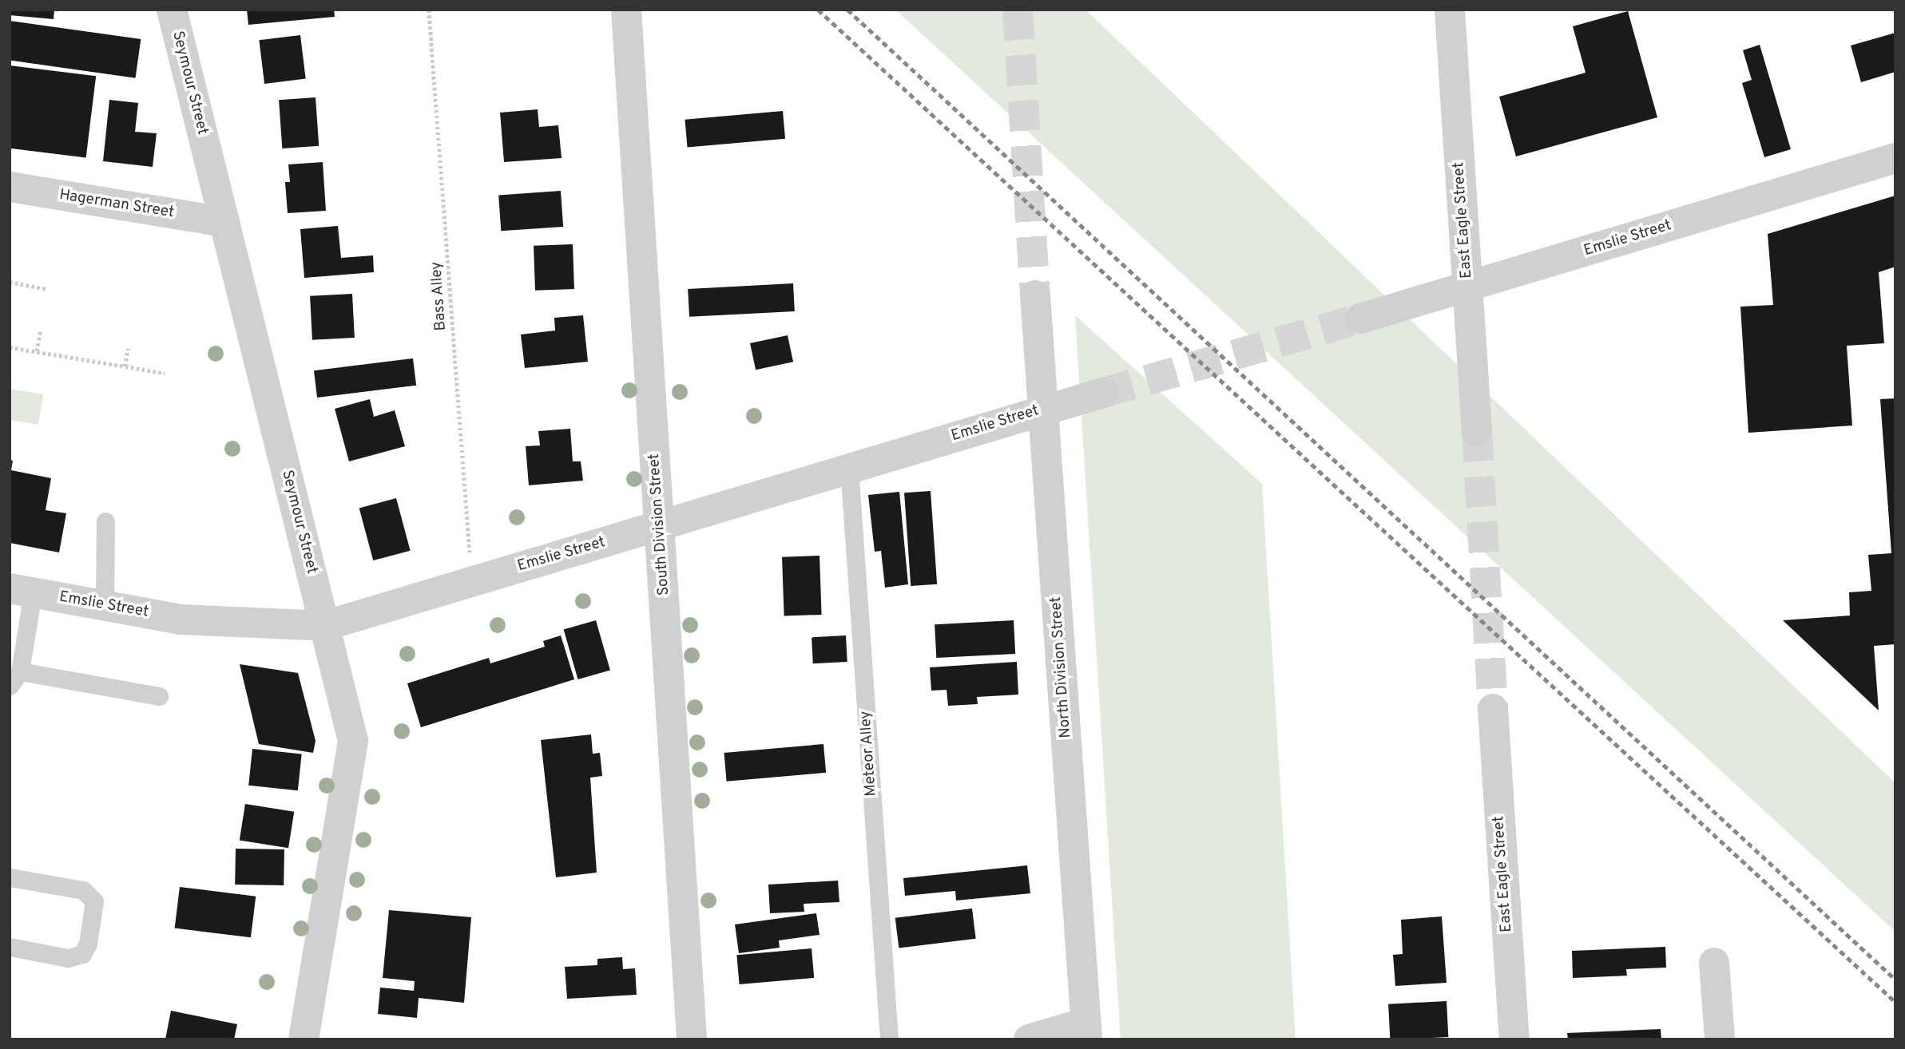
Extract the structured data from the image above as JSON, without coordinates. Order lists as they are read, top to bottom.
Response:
{
  "streets": {
    "street": [
      "Seymour Street",
      "Hagerman Street",
      "East Eagle Street",
      "Emslie Street",
      "South Division Street",
      "North Division Street"
    ],
    "lane": ["Meteor Alley"],
    "path": ["Bass Alley"]
  },
  "crossings": [
    ["Seymour Street", "Hagerman Street"],
    ["Seymour Street", "Emslie Street"],
    ["East Eagle Street", "Emslie Street"],
    ["Emslie Street", "Bass Alley"],
    ["Emslie Street", "South Division Street"],
    ["Emslie Street", "North Division Street"],
    ["Emslie Street", "Meteor Alley"]
  ]
}
